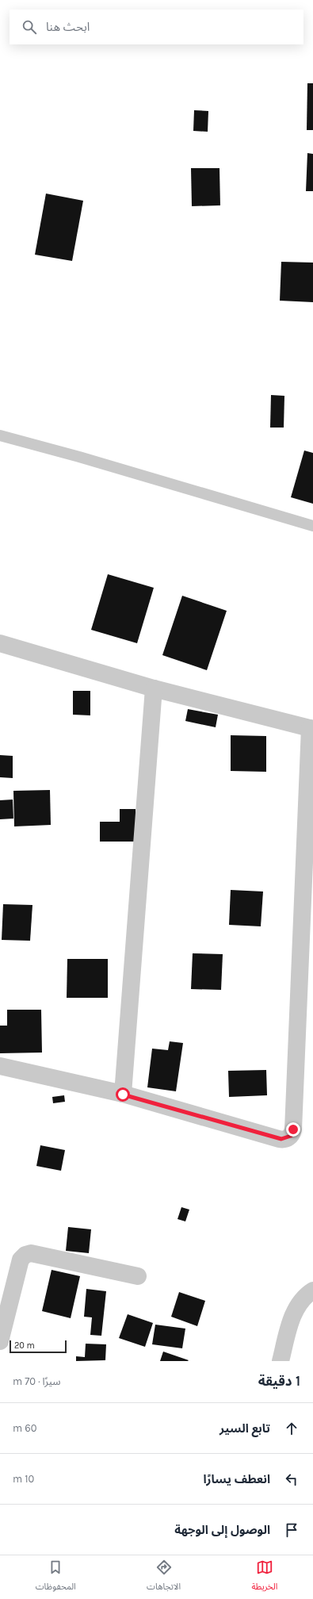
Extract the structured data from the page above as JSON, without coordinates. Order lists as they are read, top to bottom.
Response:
{
  "scale_bar": "20 m",
  "page": {
    "search": "ابحث هنا",
    "scale": "20 m",
    "heading": ["1 دقيقة", "سيرًا · 70 m"],
    "list": [
      ["تابع السير", "60 m"],
      ["انعطف يسارًا", "10 m"],
      "الوصول إلى الوجهة"
    ],
    "nav": ["الخريطة", "الاتجاهات", "المحفوظات"]
  }
}
